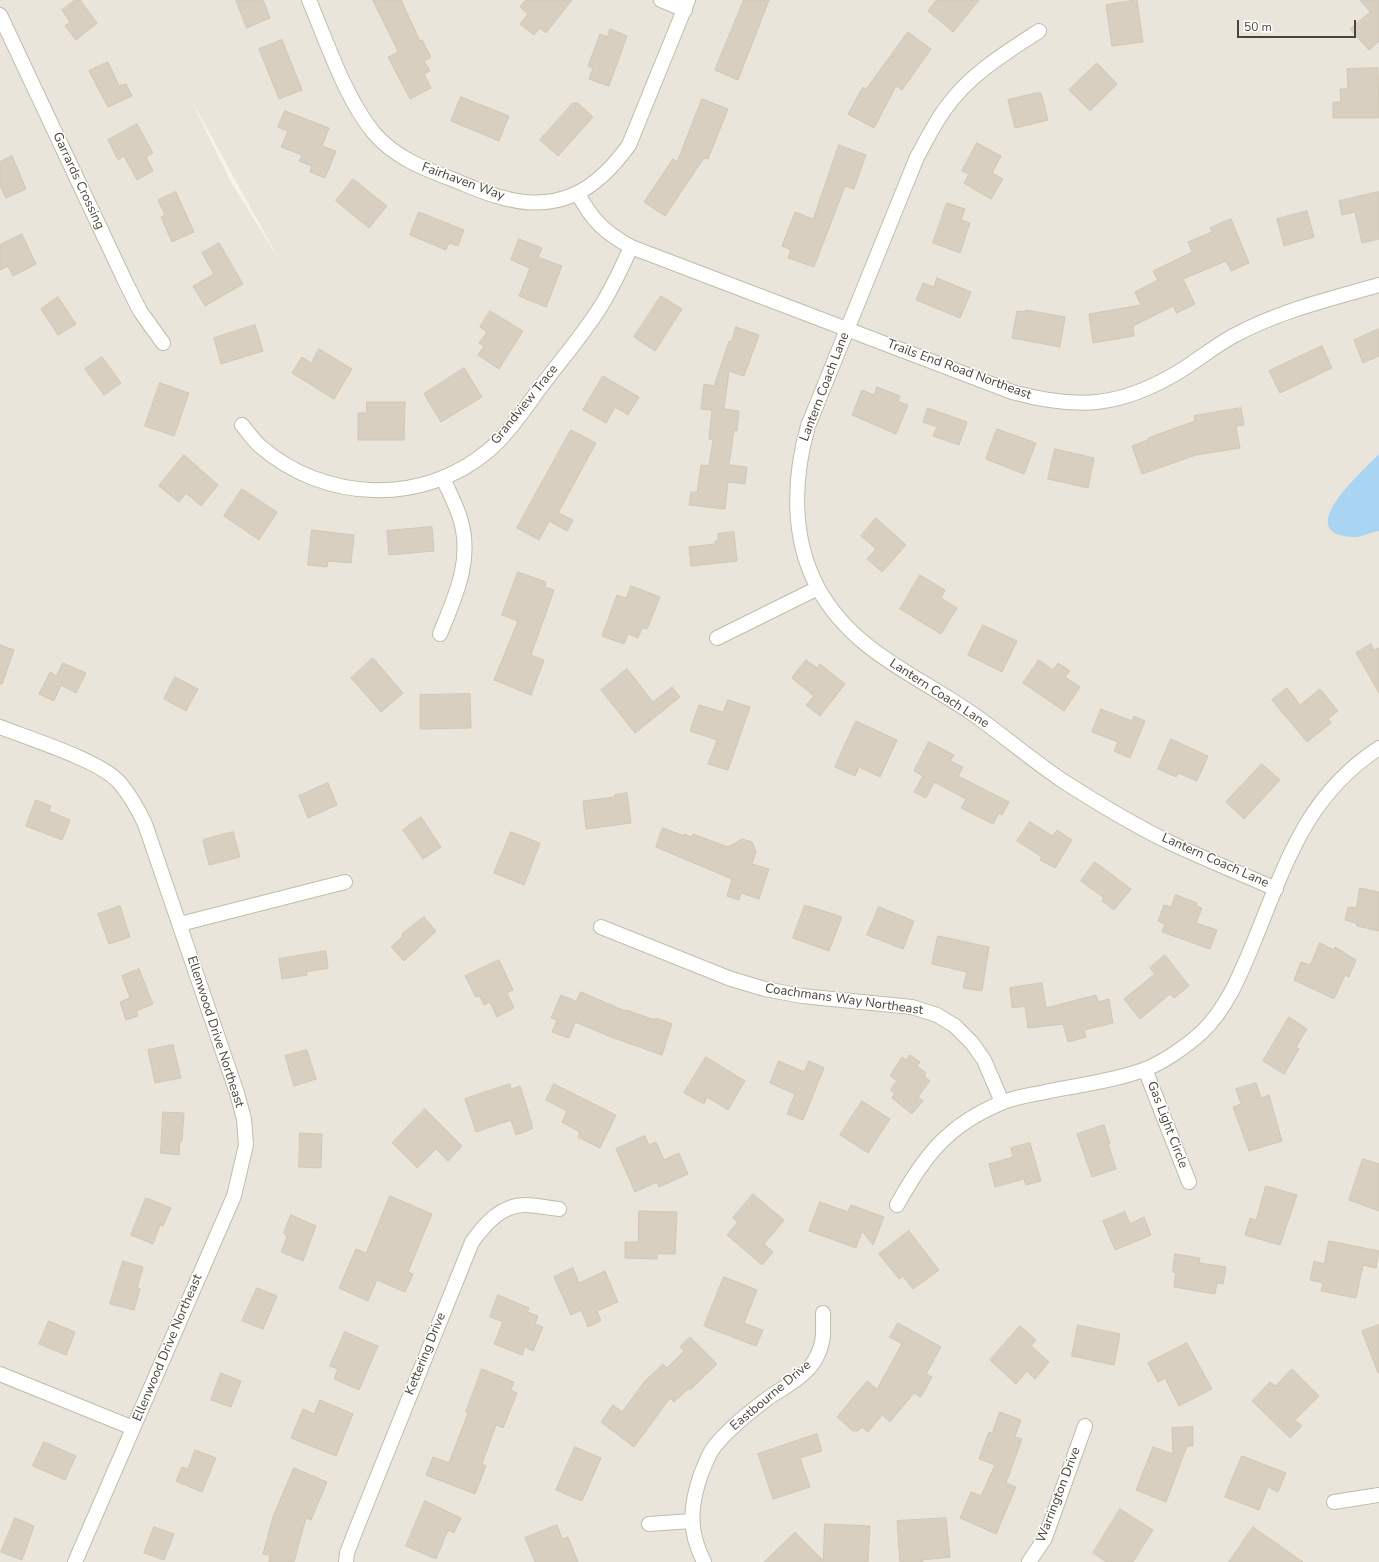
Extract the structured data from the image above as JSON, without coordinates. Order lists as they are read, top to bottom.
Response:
{
  "streets": {
    "street": [
      "Garrards Crossing",
      "Fairhaven Way",
      "Trails End Road Northeast",
      "Lantern Coach Lane",
      "Grandview Trace",
      "Coachmans Way Northeast",
      "Ellenwood Drive Northeast",
      "Gas Light Circle",
      "Kettering Drive",
      "Eastbourne Drive",
      "Warrington Drive"
    ]
  },
  "crossings": [
    ["Fairhaven Way", "Trails End Road Northeast"],
    ["Trails End Road Northeast", "Lantern Coach Lane"],
    ["Trails End Road Northeast", "Grandview Trace"]
  ],
  "scale_bar": "50 m"
}
